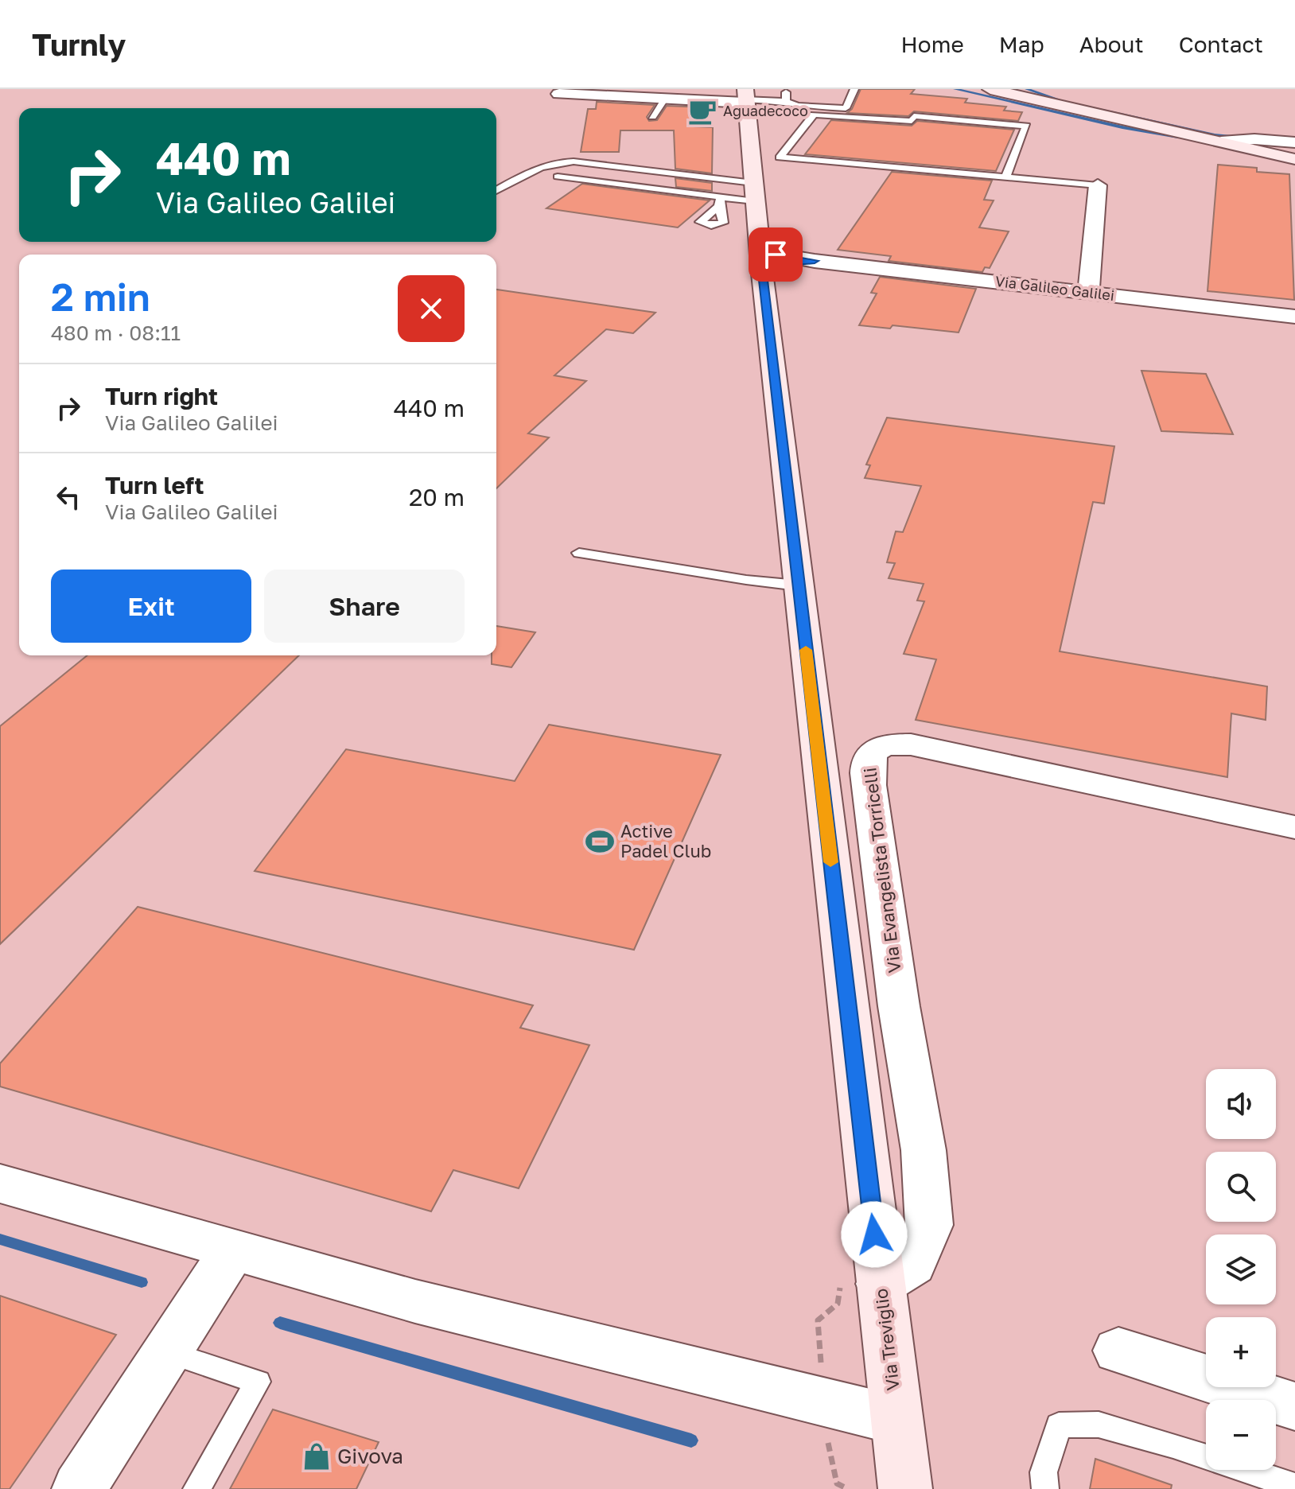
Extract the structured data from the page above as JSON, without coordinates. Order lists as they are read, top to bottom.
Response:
{
  "streets": {
    "street": ["Via Galileo Galilei", "Via Evangelista Torricelli", "Via Treviglio"]
  },
  "crossings": [
    ["Via Galileo Galilei", "Via Treviglio"],
    ["Via Evangelista Torricelli", "Via Treviglio"]
  ],
  "places": {
    "cafe": ["Aguadecoco"],
    "sports": ["Active Padel Club"],
    "shop": ["Givova"]
  },
  "page": {
    "header": "Turnly",
    "nav": [
      "Home",
      "Map",
      "About",
      "Contact"
    ],
    "turn": ["440 m", "Via Galileo Galilei"],
    "heading": ["2 min", "480 m · 08:11"],
    "list": [
      {
        "name": "Turn right",
        "note": "Via Galileo Galilei",
        "value": "440 m"
      },
      {
        "name": "Turn left",
        "note": "Via Galileo Galilei",
        "value": "20 m"
      }
    ],
    "buttons": ["Exit", "Share"],
    "map_buttons": ["+", "−"]
  }
}
